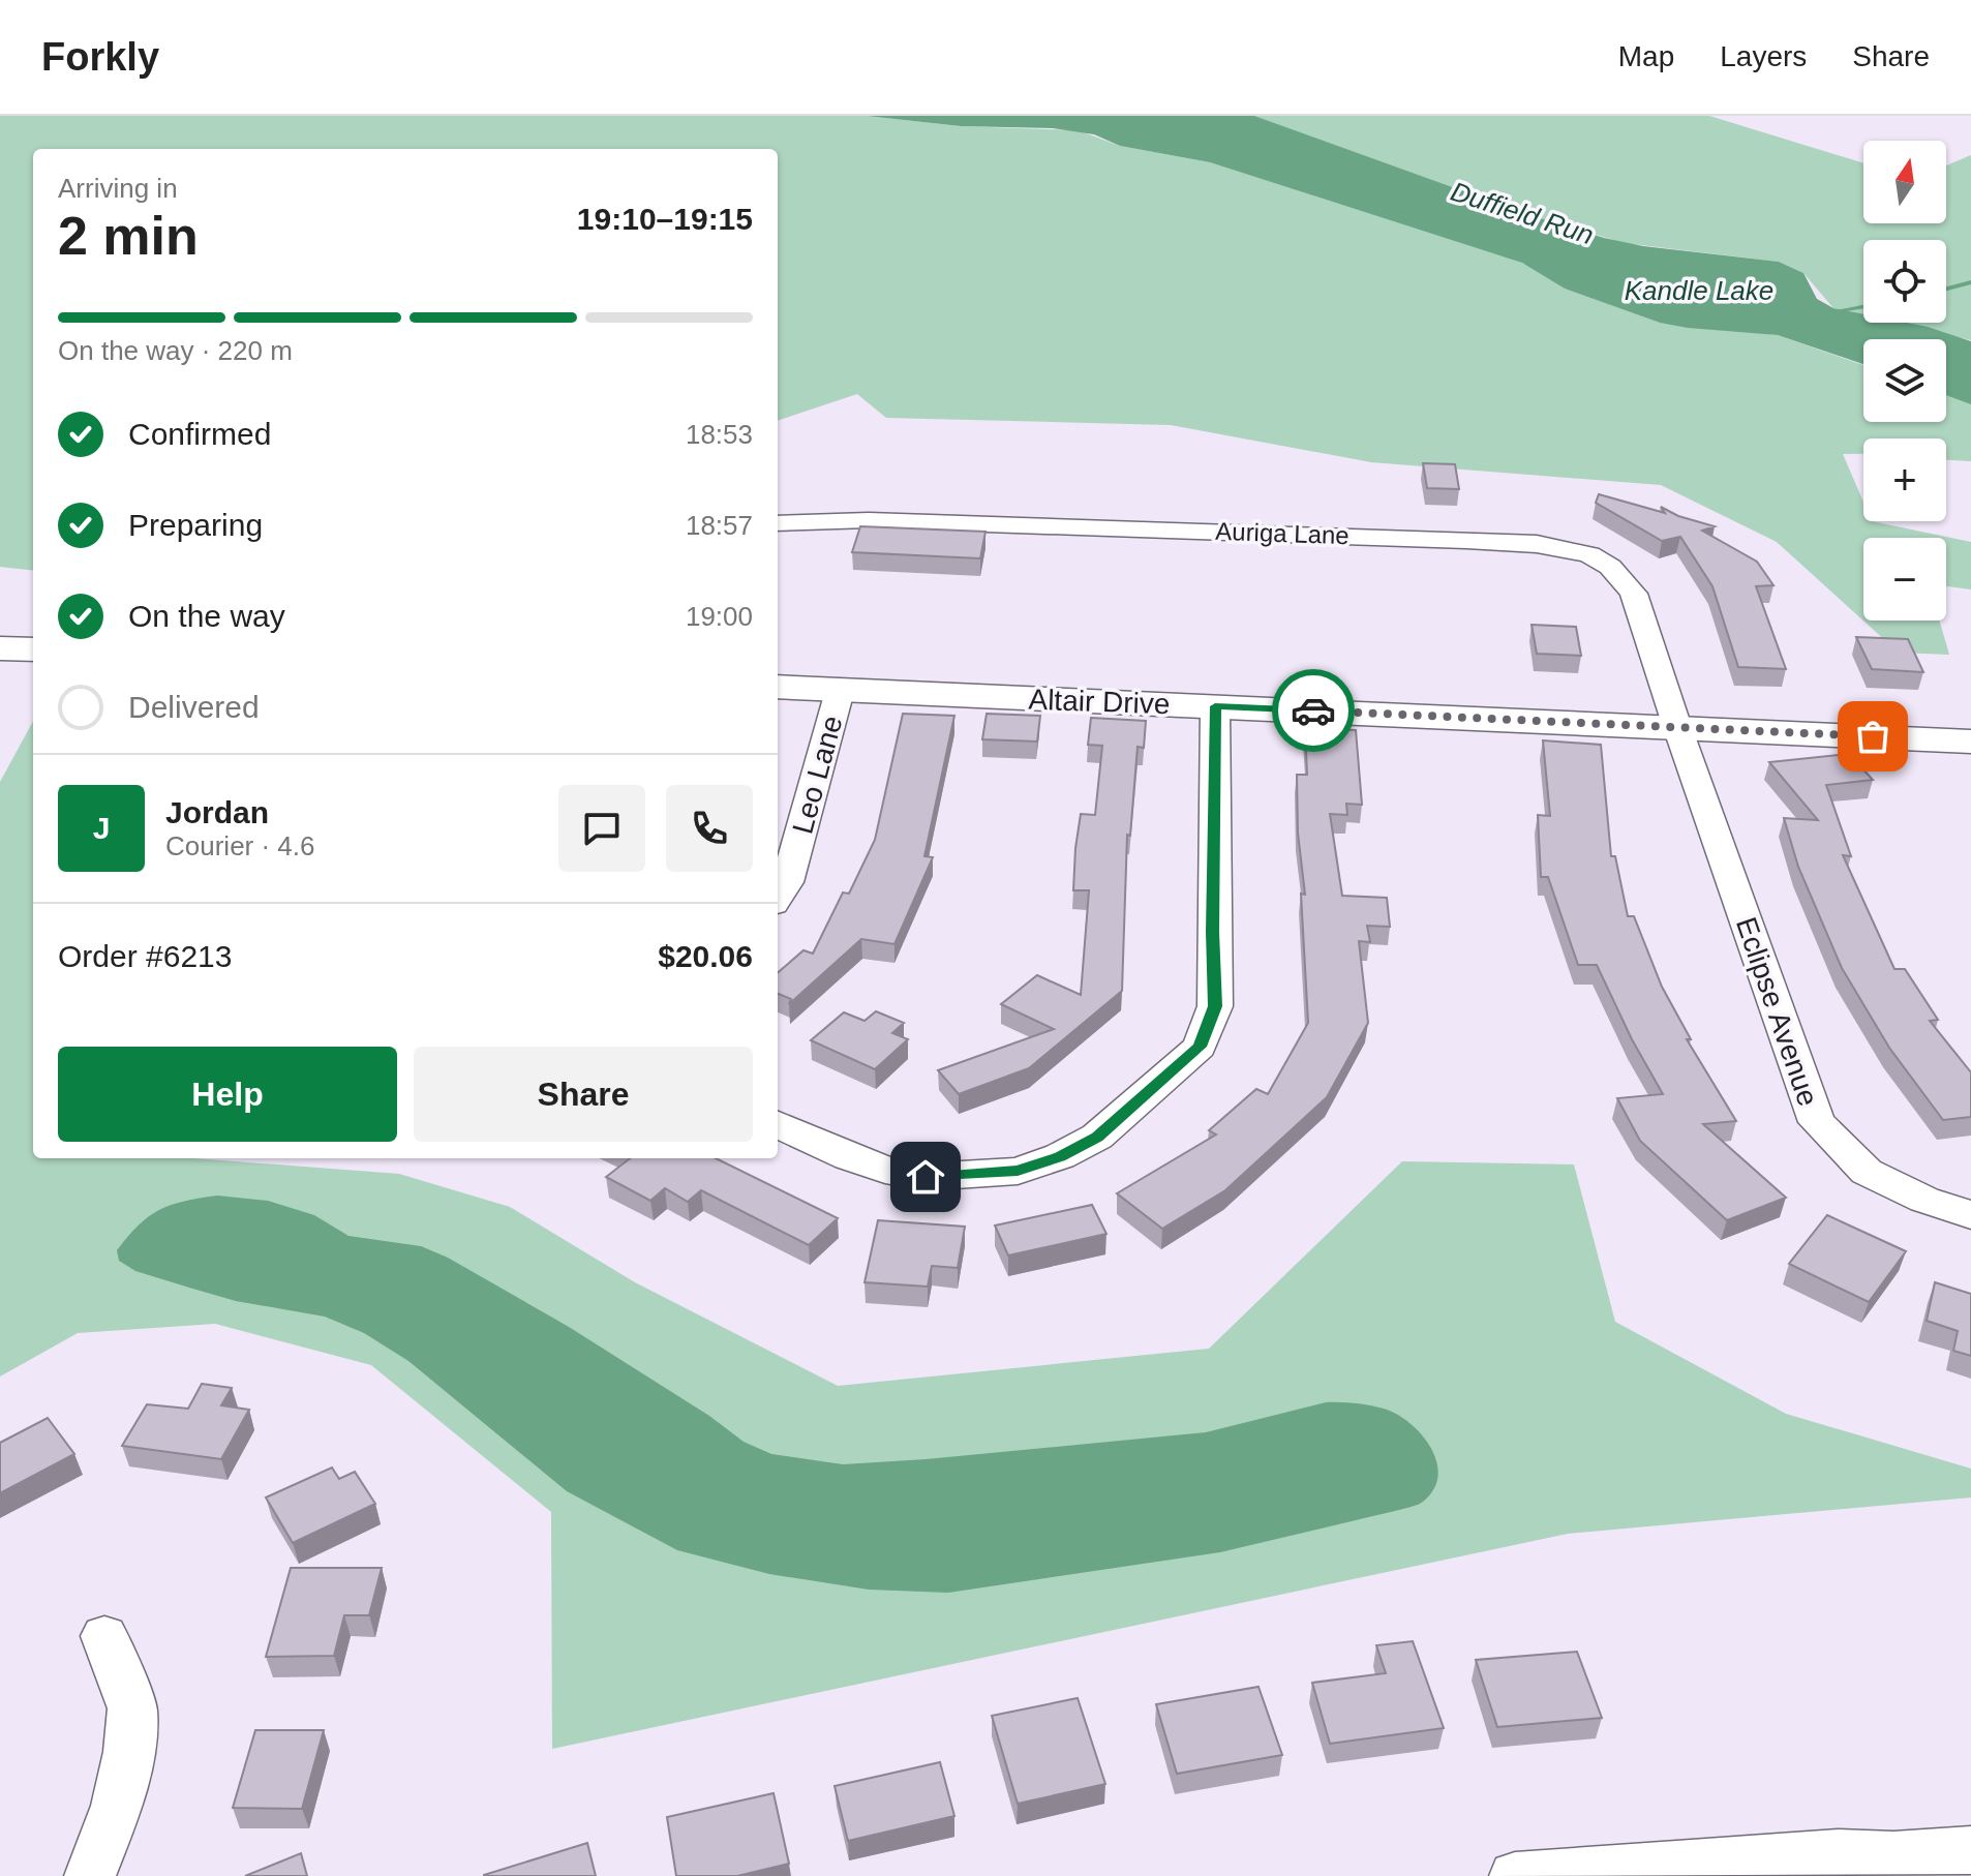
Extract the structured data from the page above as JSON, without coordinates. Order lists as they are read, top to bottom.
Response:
{
  "streets": {
    "street": [
      "Auriga Lane",
      "Altair Drive",
      "Leo Lane",
      "Eclipse Avenue"
    ]
  },
  "crossings": [
    ["Auriga Lane", "Altair Drive"],
    ["Auriga Lane", "Eclipse Avenue"],
    ["Altair Drive", "Leo Lane"],
    ["Altair Drive", "Eclipse Avenue"]
  ],
  "water": ["Duffield Run", "Kandle Lake"],
  "north": "top",
  "page": {
    "header": "Forkly",
    "nav": ["Map", "Layers", "Share"],
    "map_buttons": ["+", "−"],
    "heading": ["2 min", "Arriving in", "19:10–19:15"],
    "panel": [
      "Jordan",
      "Courier · 4.6",
      "Order #6213",
      "$20.06"
    ],
    "bar": "On the way · 220 m",
    "list": [
      ["Confirmed", "18:53"],
      ["Preparing", "18:57"],
      ["On the way", "19:00"],
      "Delivered"
    ],
    "round": "J",
    "buttons": ["Help", "Share"]
  }
}
